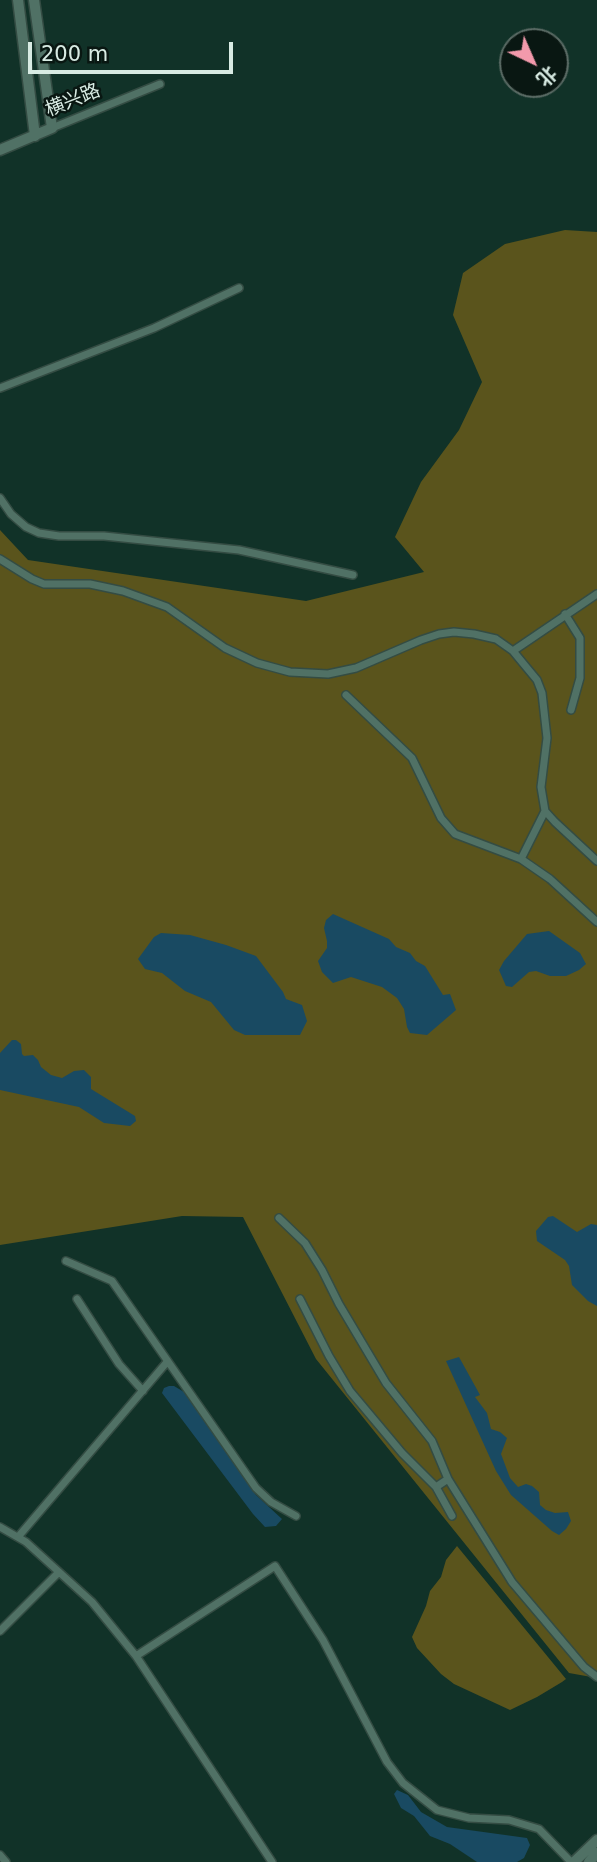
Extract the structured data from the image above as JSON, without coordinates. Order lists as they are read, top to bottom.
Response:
{
  "streets": {
    "main road": ["横兴路"]
  },
  "scale_bar": "200 m",
  "north": "bottom right"
}
